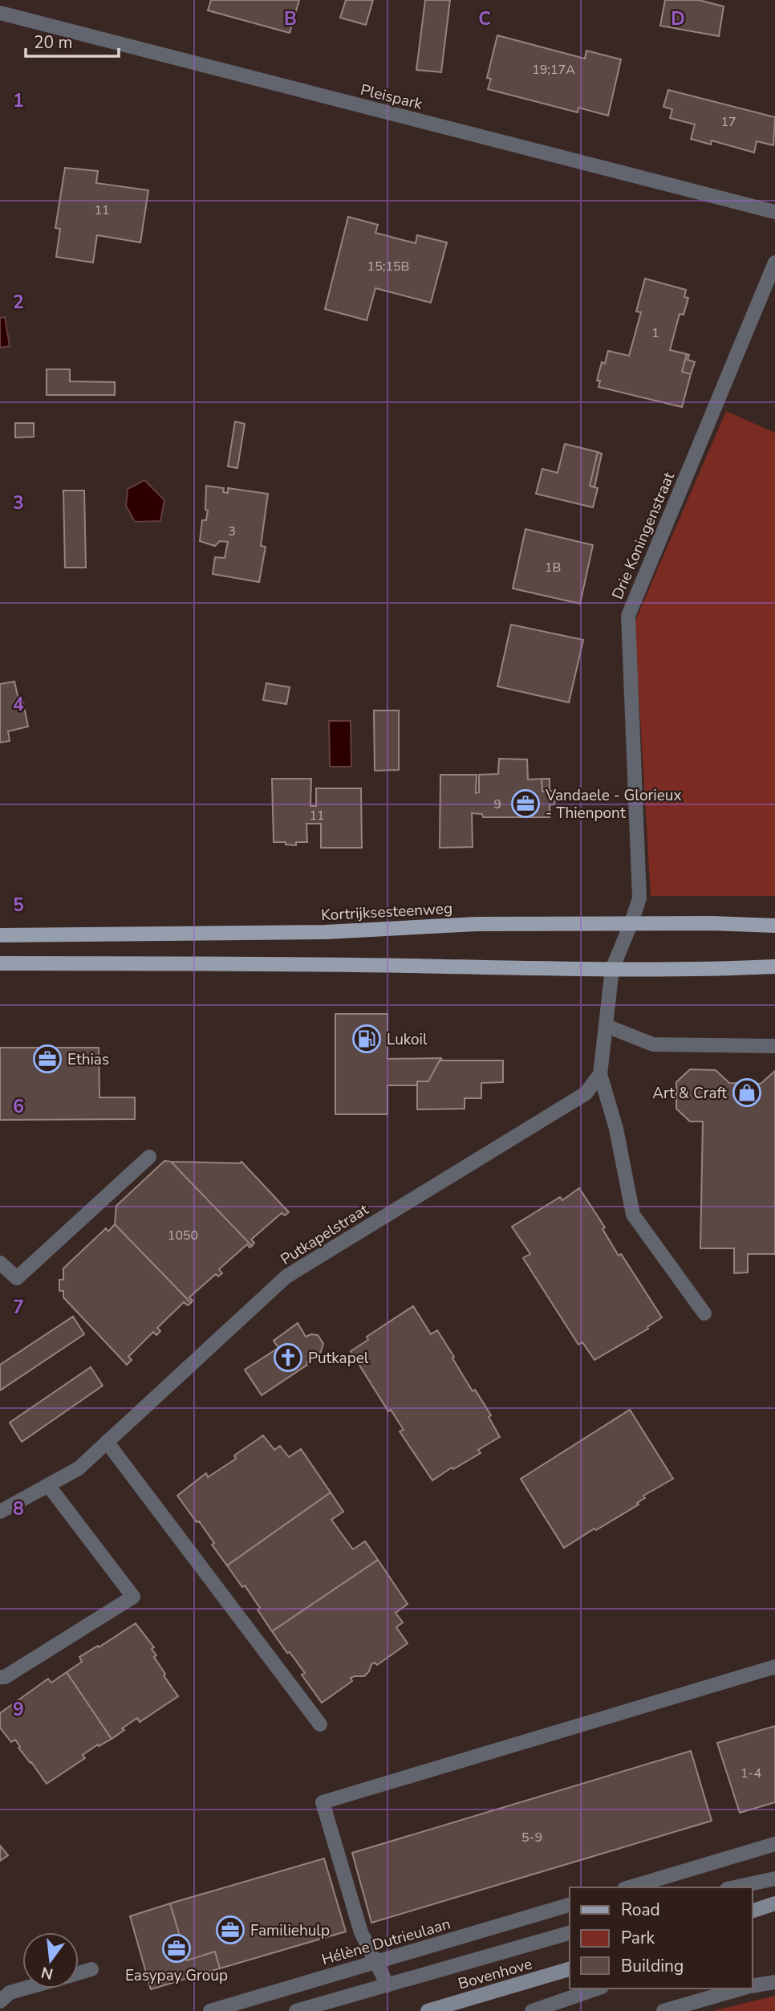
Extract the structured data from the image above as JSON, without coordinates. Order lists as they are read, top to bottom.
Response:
{
  "streets": {
    "main road": ["Kortrijksesteenweg"],
    "street": [
      "Pleispark",
      "Drie Koningenstraat",
      "Putkapelstraat",
      "Hélène Dutrieulaan",
      "Bovenhove"
    ]
  },
  "crossings": [
    ["Drie Koningenstraat", "Kortrijksesteenweg"]
  ],
  "places": {
    "office": [
      "Vandaele - Glorieux - Thienpont",
      "Ethias",
      "Familiehulp",
      "Easypay Group"
    ],
    "fuel station": ["Lukoil"],
    "shop": ["Art & Craft"],
    "church": ["Putkapel"]
  },
  "house_numbers": [
    "19;17A",
    "17",
    "11",
    "15;15B",
    "1",
    "3",
    "1B",
    "9",
    "11",
    "1050",
    "1-4",
    "5-9"
  ],
  "legend": ["Road", "Park", "Building"],
  "scale_bar": "20 m",
  "north": "bottom",
  "grid": {
    "columns": ["B", "C", "D"],
    "rows": [
      "1",
      "2",
      "3",
      "4",
      "5",
      "6",
      "7",
      "8",
      "9"
    ]
  }
}
